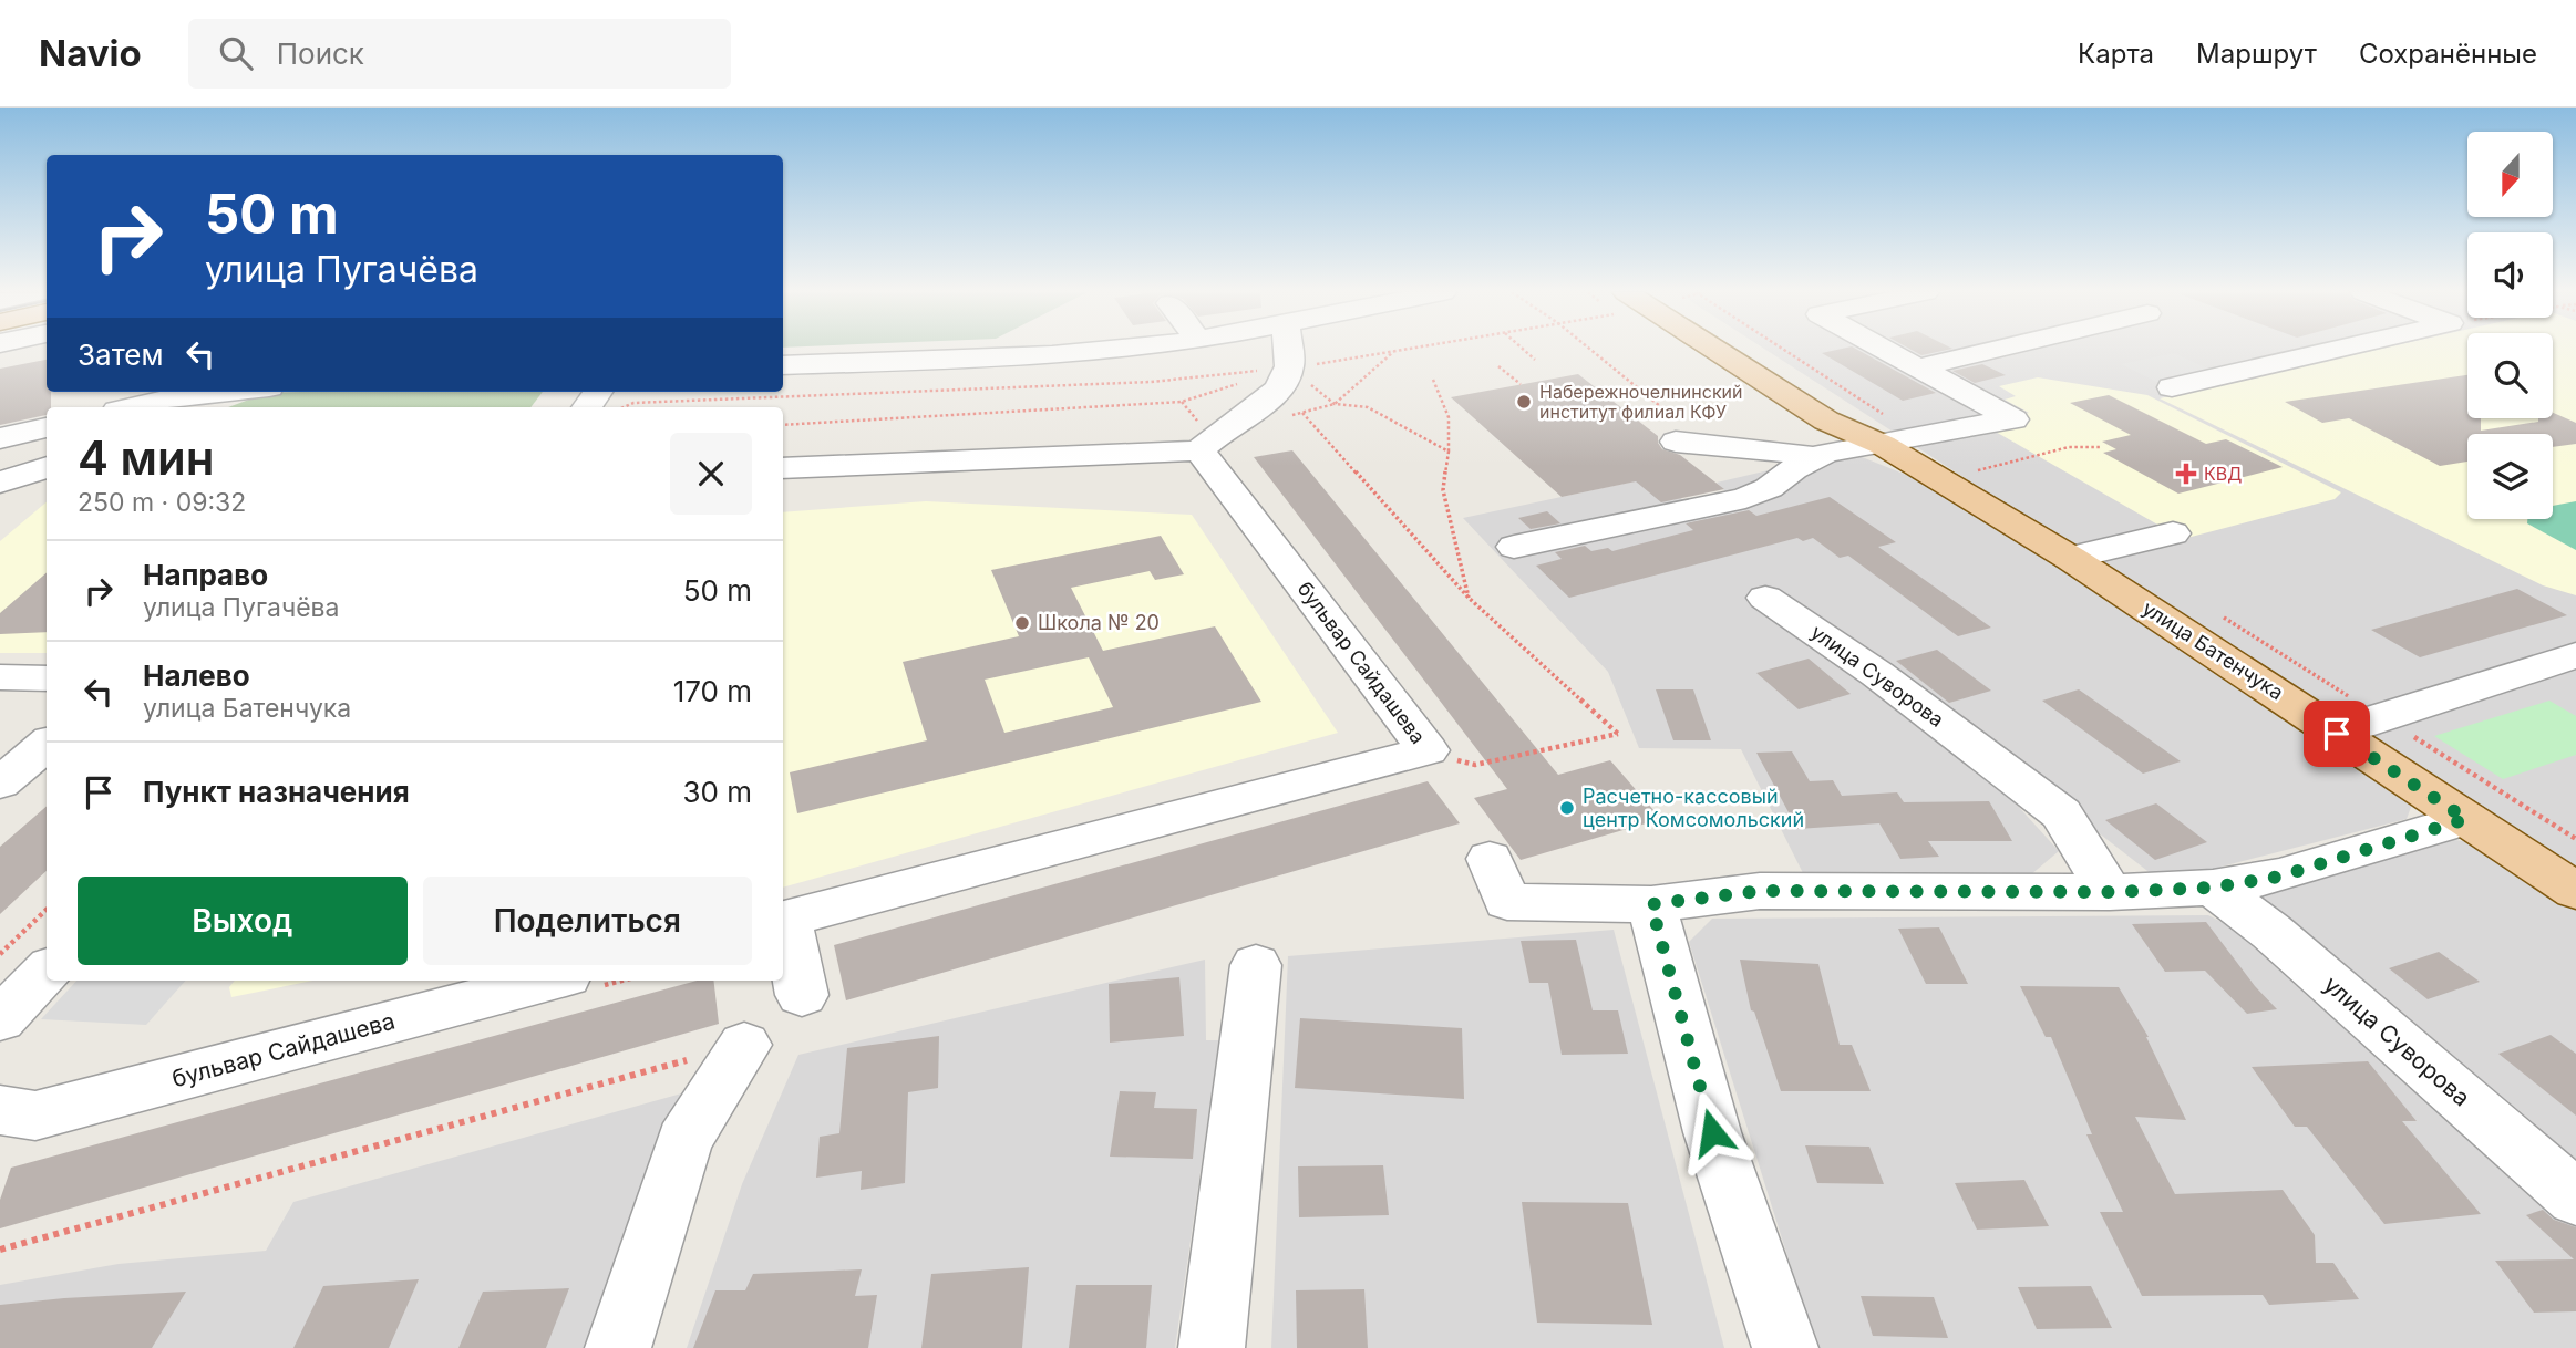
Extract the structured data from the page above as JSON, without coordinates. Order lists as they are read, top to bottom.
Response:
{
  "streets": {
    "main road": ["улица Батенчука"],
    "street": ["бульвар Сайдашева", "улица Суворова"]
  },
  "places": {
    "other": ["Набережночелнинский институт филиал КФУ", "Школа № 20", "Расчетно-кассовый центр Комсомольский"],
    "health": ["КВД"]
  },
  "north": "bottom",
  "page": {
    "header": "Navio",
    "search": "Поиск",
    "nav": ["Карта", "Маршрут", "Сохранённые"],
    "turn": ["50 m", "улица Пугачёва"],
    "then": "Затем",
    "heading": ["4 мин", "250 m · 09:32"],
    "list": [
      {
        "name": "Направо",
        "note": "улица Пугачёва",
        "value": "50 m"
      },
      {
        "name": "Налево",
        "note": "улица Батенчука",
        "value": "170 m"
      },
      {
        "name": "Пункт назначения",
        "value": "30 m"
      }
    ],
    "buttons": ["Выход", "Поделиться"]
  }
}
